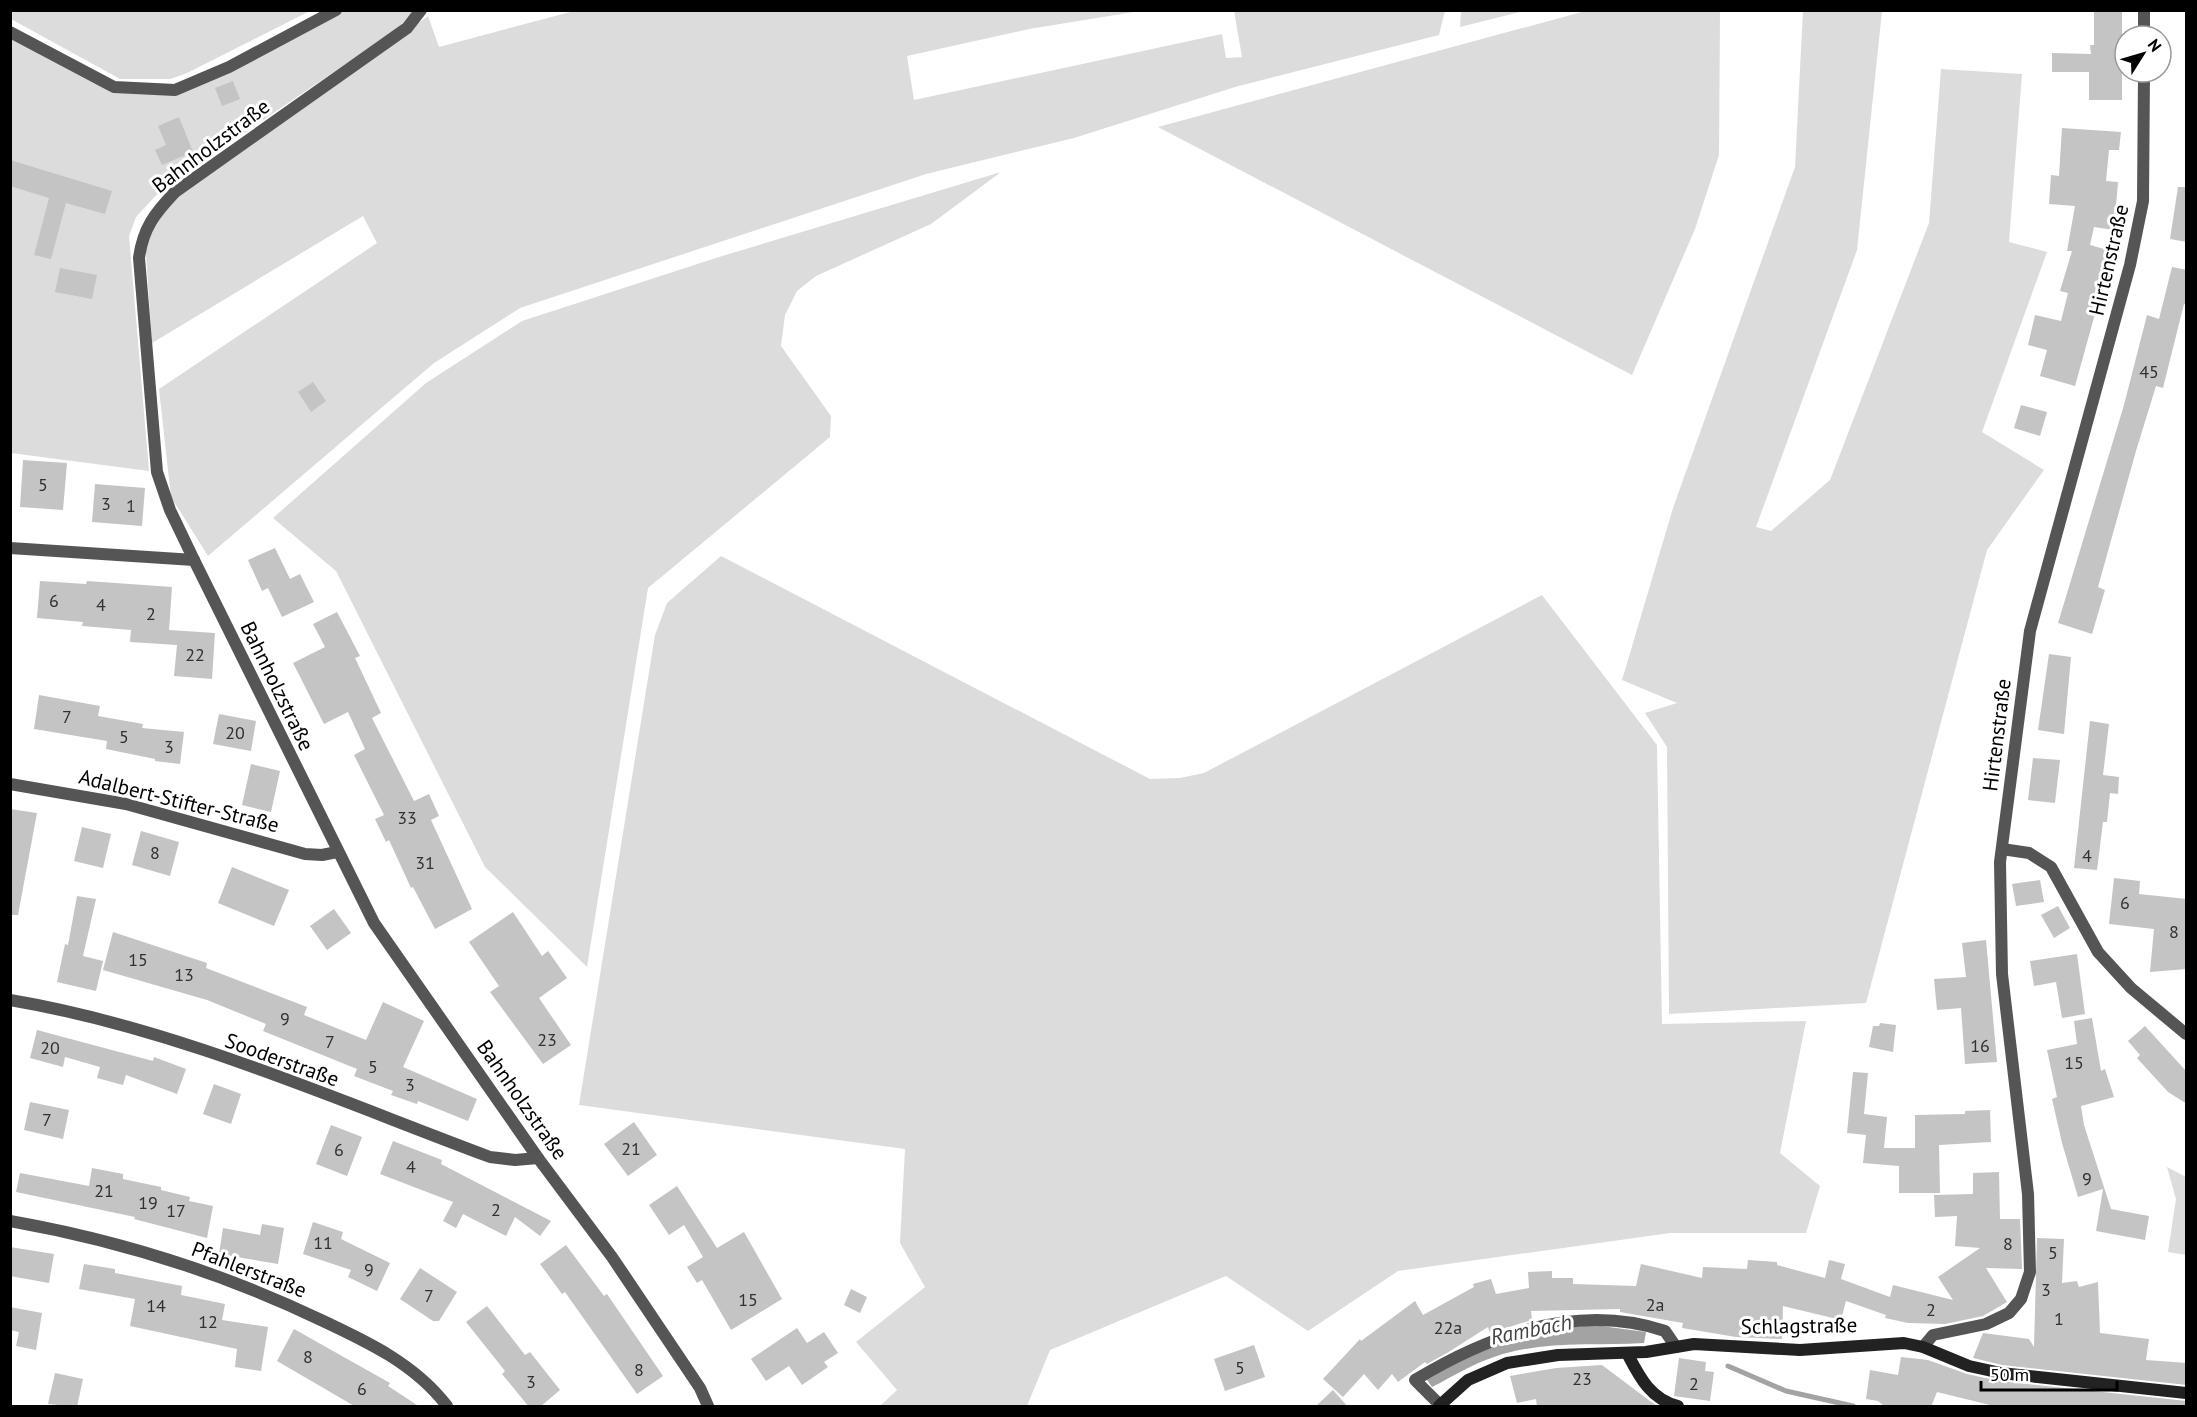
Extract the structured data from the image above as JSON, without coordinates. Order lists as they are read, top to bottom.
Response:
{
  "streets": {
    "main road": ["Schlagstraße"],
    "street": [
      "Bahnholzstraße",
      "Hirtenstraße",
      "Adalbert-Stifter-Straße",
      "Sooderstraße",
      "Pfahlerstraße"
    ]
  },
  "crossings": [
    ["Bahnholzstraße", "Adalbert-Stifter-Straße"],
    ["Bahnholzstraße", "Sooderstraße"],
    ["Hirtenstraße", "Schlagstraße"]
  ],
  "water": ["Rambach"],
  "house_numbers": [
    "45",
    "5",
    "3",
    "1",
    "6",
    "4",
    "2",
    "22",
    "7",
    "20",
    "5",
    "3",
    "33",
    "8",
    "4",
    "31",
    "6",
    "8",
    "15",
    "13",
    "9",
    "23",
    "7",
    "16",
    "20",
    "15",
    "5",
    "3",
    "7",
    "21",
    "6",
    "4",
    "9",
    "21",
    "19",
    "2",
    "17",
    "11",
    "8",
    "5",
    "9",
    "3",
    "7",
    "15",
    "2a",
    "14",
    "2",
    "1",
    "12",
    "22a",
    "8",
    "5",
    "8",
    "23",
    "3",
    "2",
    "6"
  ],
  "scale_bar": "50 m",
  "north": "top right"
}
